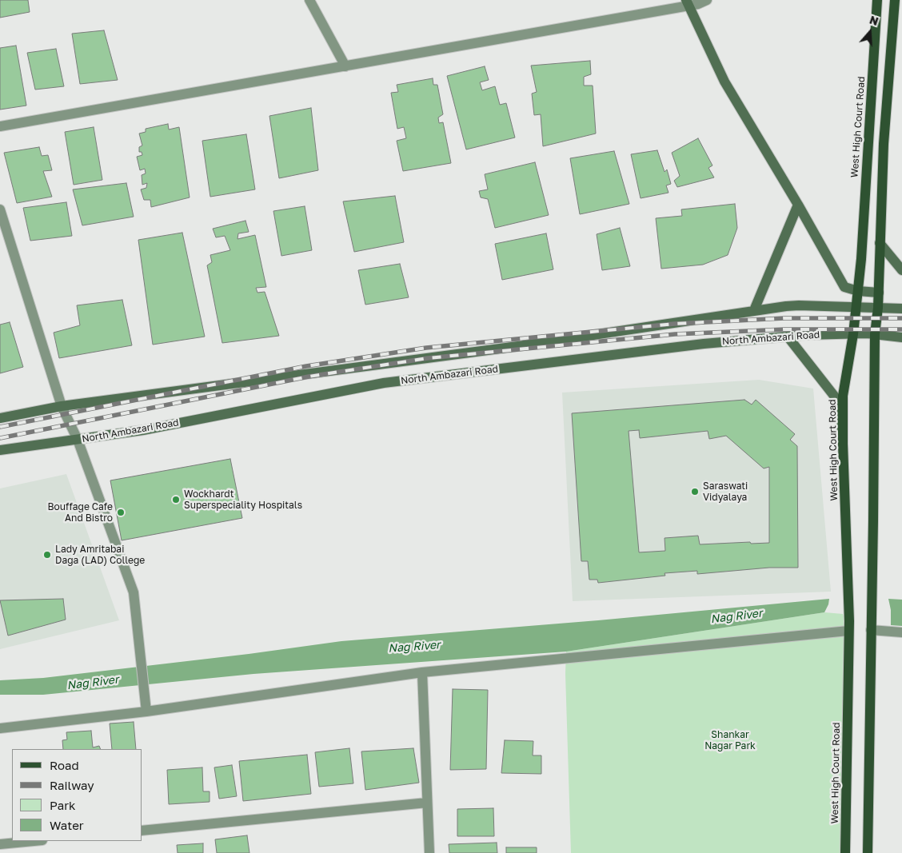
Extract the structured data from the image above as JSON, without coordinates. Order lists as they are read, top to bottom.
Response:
{
  "streets": {
    "main road": ["West High Court Road", "North Ambazari Road"]
  },
  "crossings": [
    ["West High Court Road", "North Ambazari Road"]
  ],
  "water": ["Nag River"],
  "parks": ["Shankar Nagar Park"],
  "places": [
    "Saraswati Vidyalaya",
    "Wockhardt Superspeciality Hospitals",
    "Bouffage Cafe And Bistro",
    "Lady Amritabai Daga (LAD) College"
  ],
  "legend": [
    "Road",
    "Railway",
    "Park",
    "Water"
  ],
  "north": "top"
}
